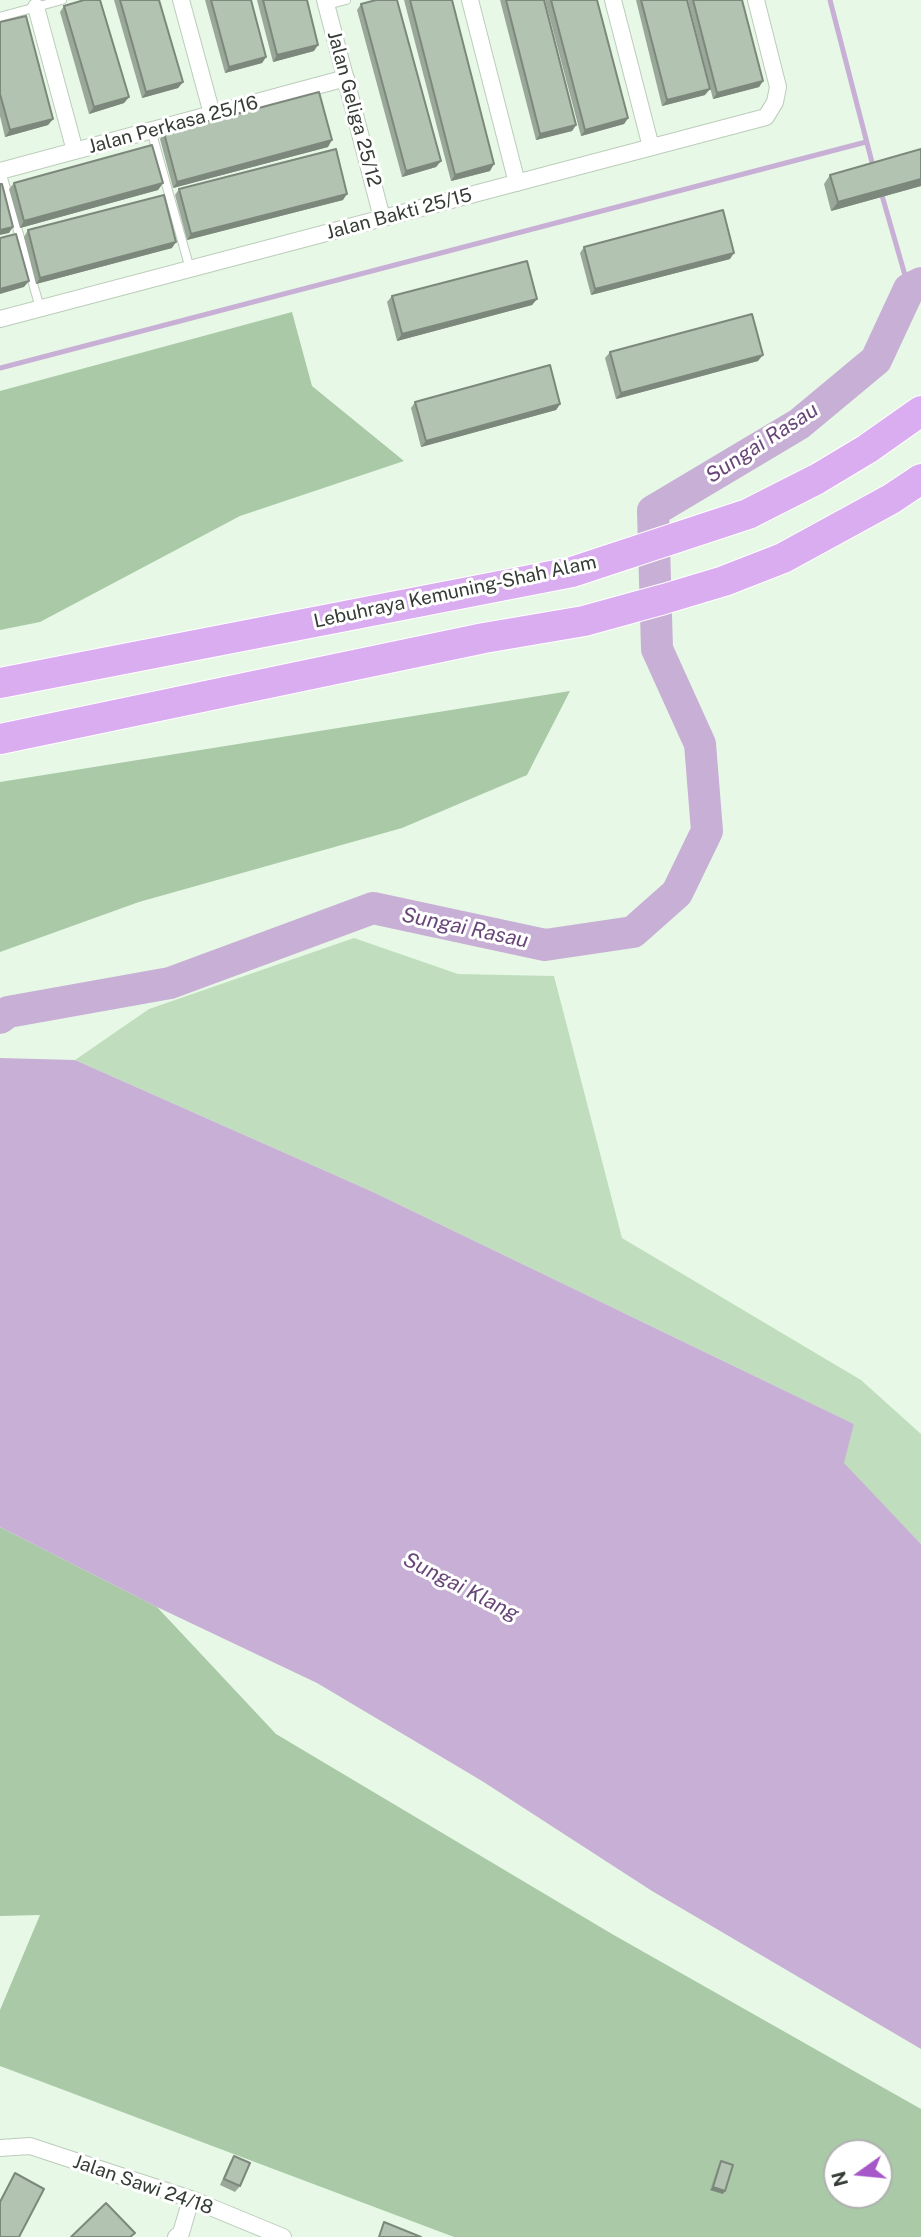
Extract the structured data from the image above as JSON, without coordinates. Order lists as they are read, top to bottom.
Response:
{
  "streets": {
    "highway": ["Lebuhraya Kemuning-Shah Alam"],
    "street": [
      "Jalan Geliga 25/12",
      "Jalan Perkasa 25/16",
      "Jalan Bakti 25/15",
      "Jalan Sawi 24/18"
    ]
  },
  "crossings": [
    ["Jalan Geliga 25/12", "Jalan Perkasa 25/16"],
    ["Jalan Geliga 25/12", "Jalan Bakti 25/15"]
  ],
  "water": ["Sungai Rasau", "Sungai Klang"],
  "north": "left"
}
